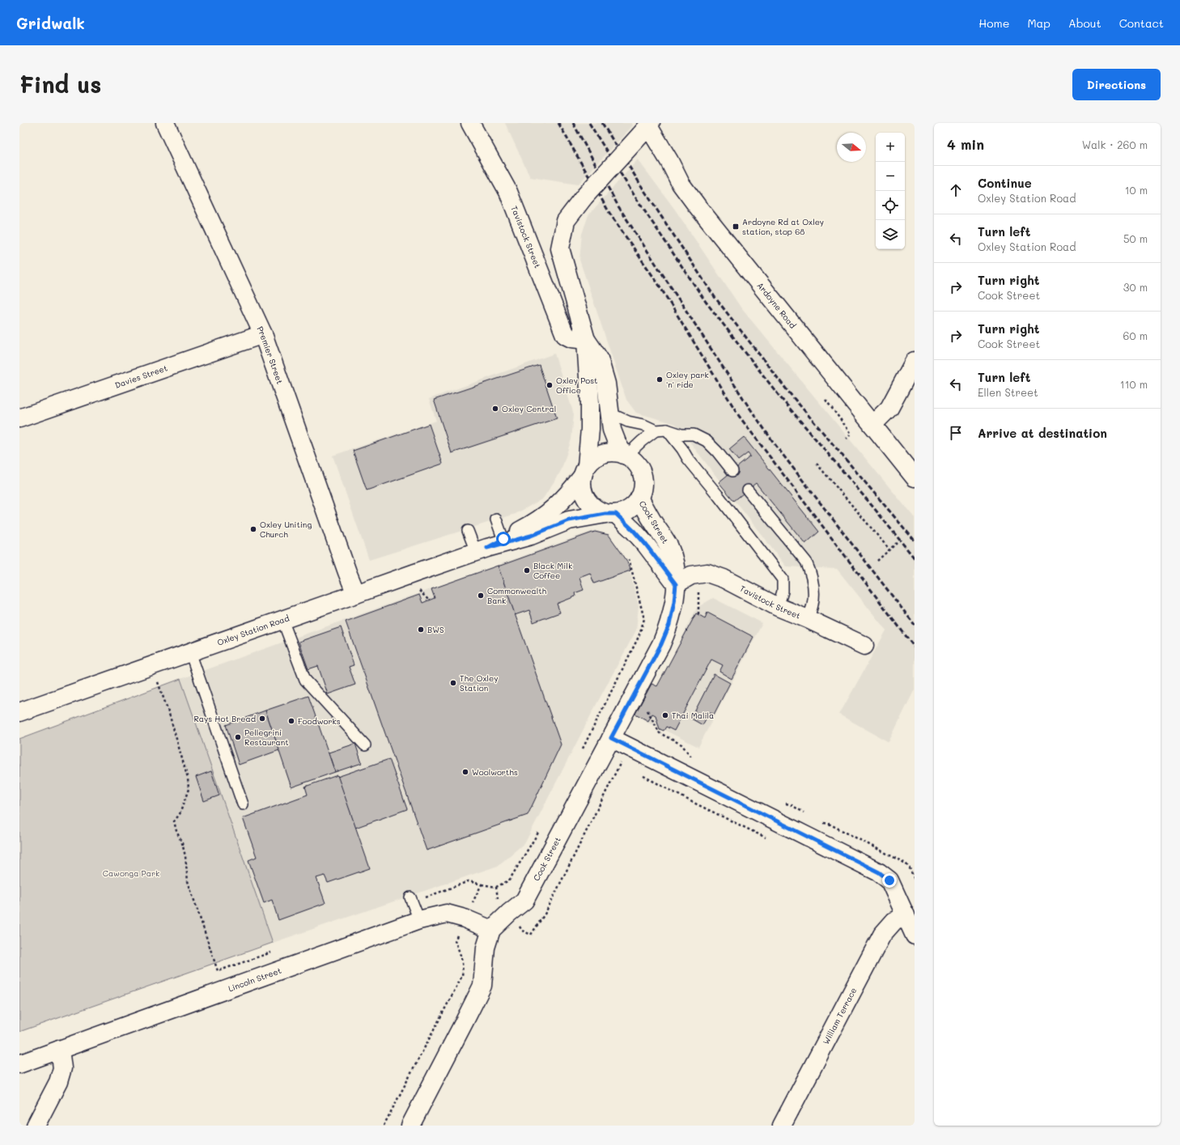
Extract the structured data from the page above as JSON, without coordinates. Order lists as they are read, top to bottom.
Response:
{
  "streets": {
    "street": [
      "Tavistock Street",
      "Ardoyne Road",
      "Premier Street",
      "Davies Street",
      "Cook Street",
      "Oxley Station Road",
      "Lincoln Street",
      "William Terrace"
    ]
  },
  "crossings": [
    ["Tavistock Street", "Cook Street"],
    ["Premier Street", "Davies Street"],
    ["Premier Street", "Oxley Station Road"],
    ["Cook Street", "Oxley Station Road"],
    ["Cook Street", "Lincoln Street"]
  ],
  "parks": ["Cawonga Park"],
  "places": {
    "transit": ["Ardoyne Rd at Oxley station, stop 68"],
    "other": [
      "Oxley park 'n' ride",
      "Oxley Post Office",
      "Oxley Central",
      "Oxley Uniting Church",
      "Black Milk Coffee",
      "Commonwealth Bank",
      "BWS",
      "The Oxley Station",
      "Thai Malila",
      "Rays Hot Bread",
      "Foodworks",
      "Pellegrini Restaurant",
      "Woolworths"
    ]
  },
  "north": "right",
  "page": {
    "header": "Gridwalk",
    "nav": [
      "Home",
      "Map",
      "About",
      "Contact"
    ],
    "buttons": "Directions",
    "title": "Find us",
    "heading": ["4 min", "Walk · 260 m"],
    "map_buttons": ["+", "−"],
    "list": [
      ["Continue", "Oxley Station Road", "10 m"],
      ["Turn left", "Oxley Station Road", "50 m"],
      ["Turn right", "Cook Street", "30 m"],
      ["Turn right", "Cook Street", "60 m"],
      ["Turn left", "Ellen Street", "110 m"],
      "Arrive at destination"
    ]
  }
}
